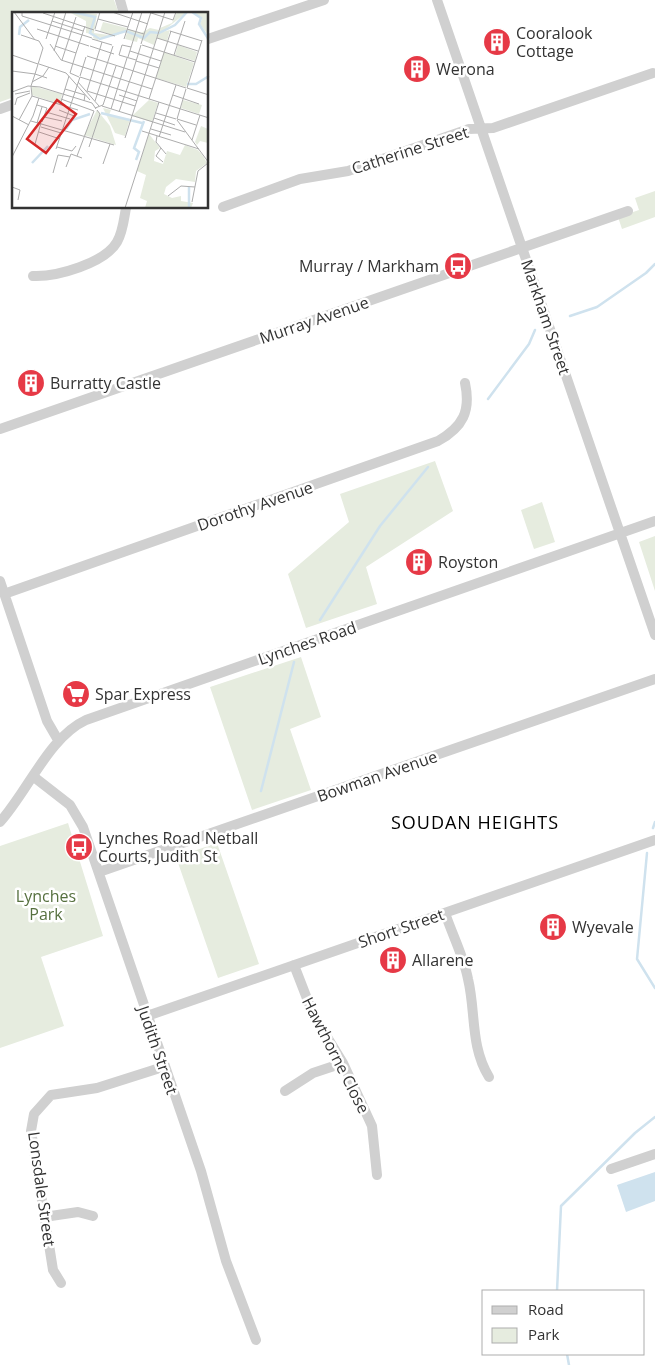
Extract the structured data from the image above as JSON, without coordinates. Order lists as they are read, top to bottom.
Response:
{
  "streets": {
    "street": [
      "Catherine Street",
      "Markham Street",
      "Murray Avenue",
      "Dorothy Avenue",
      "Lynches Road",
      "Bowman Avenue",
      "Short Street",
      "Judith Street",
      "Hawthorne Close",
      "Lonsdale Street"
    ]
  },
  "crossings": [
    ["Catherine Street", "Markham Street"],
    ["Markham Street", "Murray Avenue"],
    ["Markham Street", "Lynches Road"],
    ["Lynches Road", "Judith Street"],
    ["Bowman Avenue", "Judith Street"],
    ["Short Street", "Judith Street"],
    ["Short Street", "Hawthorne Close"],
    ["Judith Street", "Lonsdale Street"]
  ],
  "districts": ["SOUDAN HEIGHTS"],
  "parks": ["Lynches Park"],
  "places": {
    "building": [
      "Cooralook Cottage",
      "Werona",
      "Burratty Castle",
      "Royston",
      "Wyevale",
      "Allarene"
    ],
    "bus stop": ["Murray / Markham", "Lynches Road Netball Courts, Judith St"],
    "supermarket": ["Spar Express"]
  },
  "legend": ["Road", "Park"]
}
